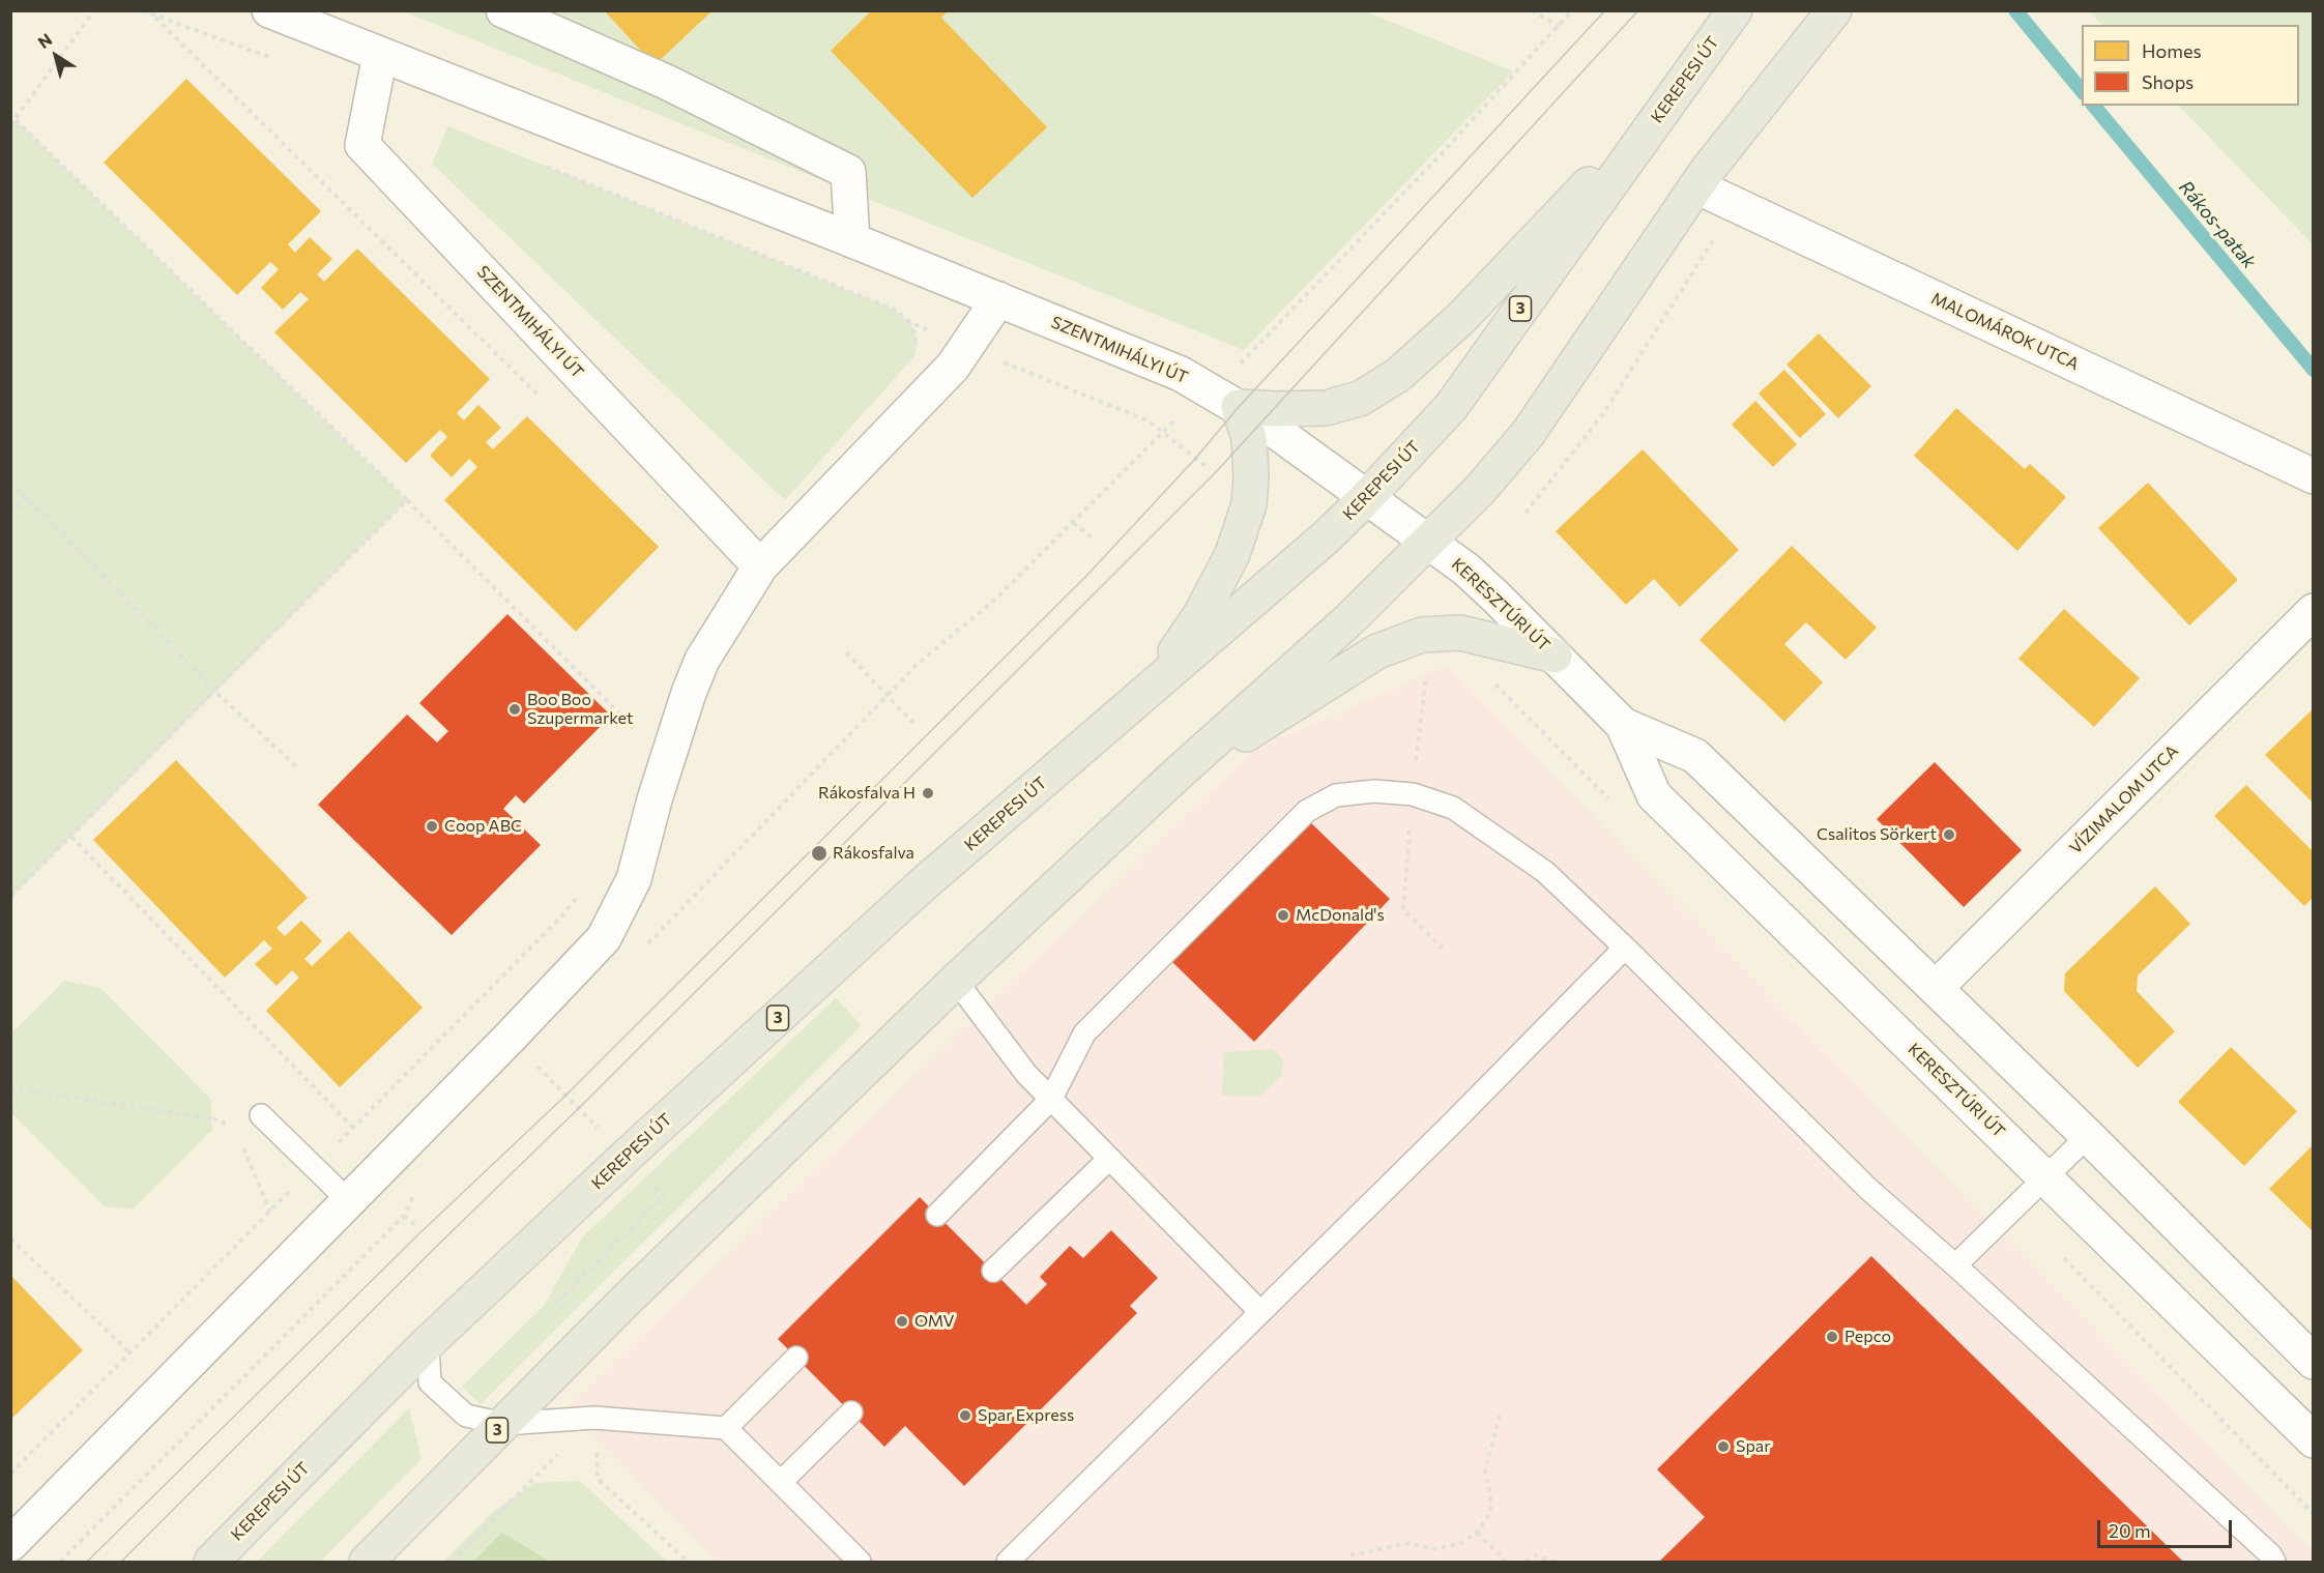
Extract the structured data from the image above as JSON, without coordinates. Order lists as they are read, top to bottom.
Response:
{
  "streets": {
    "main road": ["KEREPESI ÚT", "3"],
    "street": [
      "SZENTMIHÁLYI ÚT",
      "MALOMÁROK UTCA",
      "KERESZTÚRI ÚT",
      "VÍZIMALOM UTCA"
    ]
  },
  "crossings": [
    ["KEREPESI ÚT", "SZENTMIHÁLYI ÚT"],
    ["KEREPESI ÚT", "KERESZTÚRI ÚT"],
    ["3", "MALOMÁROK UTCA"],
    ["3", "KERESZTÚRI ÚT"],
    ["SZENTMIHÁLYI ÚT", "KERESZTÚRI ÚT"],
    ["KERESZTÚRI ÚT", "VÍZIMALOM UTCA"]
  ],
  "water": ["Rákos-patak"],
  "places": [
    "Boo Boo Szupermarket",
    "Rákosfalva H",
    "Coop ABC",
    "Csalitos Sörkert",
    "Rákosfalva",
    "McDonald's",
    "OMV",
    "Pepco",
    "Spar Express",
    "Spar"
  ],
  "legend": ["Homes", "Shops"],
  "scale_bar": "20 m",
  "north": "top left"
}
